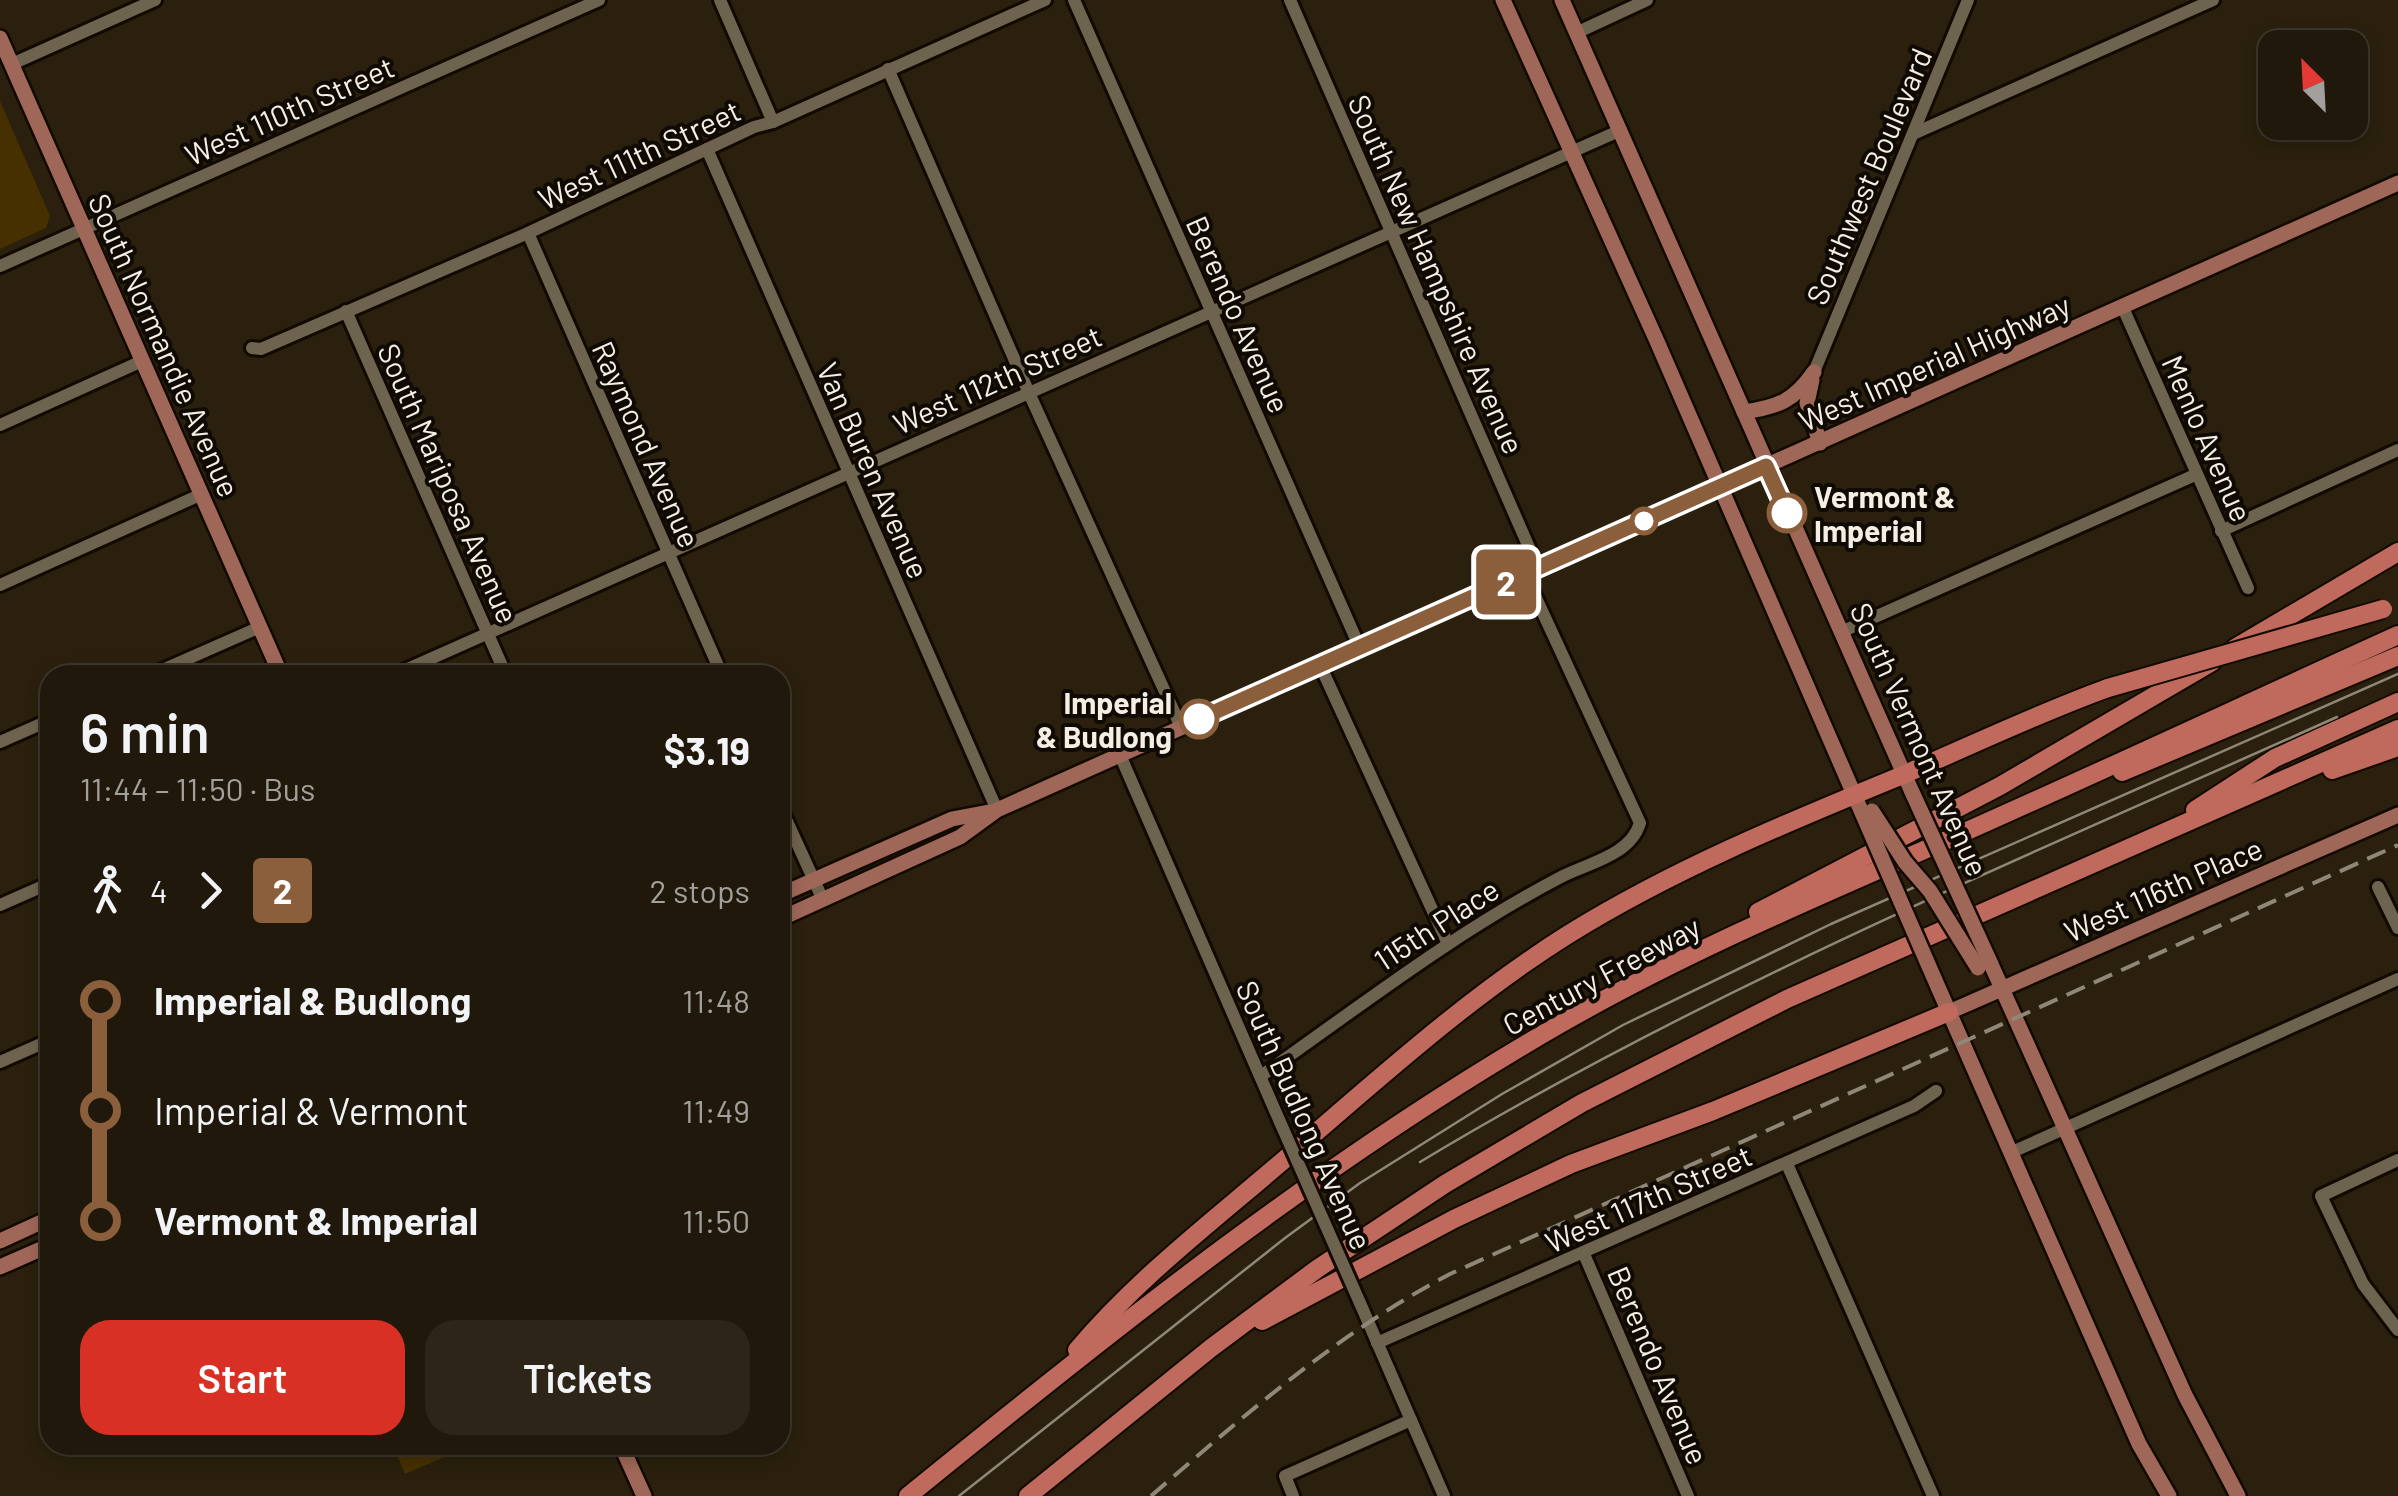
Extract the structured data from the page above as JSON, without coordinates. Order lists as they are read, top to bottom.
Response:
{
  "streets": {
    "highway": ["Century Freeway"],
    "main road": [
      "South Normandie Avenue",
      "West Imperial Highway",
      "South Vermont Avenue",
      "West 116th Place"
    ],
    "street": [
      "West 110th Street",
      "West 111th Street",
      "Southwest Boulevard",
      "South New Hampshire Avenue",
      "Berendo Avenue",
      "West 112th Street",
      "Menlo Avenue",
      "Raymond Avenue",
      "Van Buren Avenue",
      "South Mariposa Avenue",
      "115th Place",
      "South Budlong Avenue",
      "West 117th Street"
    ]
  },
  "crossings": [
    ["West 110th Street", "South Normandie Avenue"],
    ["West 111th Street", "Raymond Avenue"],
    ["West 111th Street", "Van Buren Avenue"],
    ["West 111th Street", "South Mariposa Avenue"],
    ["South New Hampshire Avenue", "West Imperial Highway"],
    ["South New Hampshire Avenue", "West 112th Street"],
    ["South New Hampshire Avenue", "115th Place"],
    ["Berendo Avenue", "West Imperial Highway"],
    ["Berendo Avenue", "West 112th Street"],
    ["Berendo Avenue", "West 117th Street"],
    ["West Imperial Highway", "Menlo Avenue"],
    ["West Imperial Highway", "Van Buren Avenue"],
    ["West Imperial Highway", "South Vermont Avenue"],
    ["West Imperial Highway", "South Budlong Avenue"],
    ["West 112th Street", "Raymond Avenue"],
    ["West 112th Street", "Van Buren Avenue"],
    ["West 112th Street", "South Mariposa Avenue"],
    ["West 112th Street", "South Vermont Avenue"],
    ["South Vermont Avenue", "West 116th Place"],
    ["115th Place", "South Budlong Avenue"],
    ["South Budlong Avenue", "West 117th Street"]
  ],
  "places": ["Vermont & Imperial", "Imperial & Budlong"],
  "lines": ["bus line 2"],
  "north": "top left",
  "page": {
    "on_map": "2",
    "heading": ["6 min", "11:44 – 11:50 · Bus", "$3.19"],
    "legs": ["4", "2", "2 stops"],
    "list": [
      {
        "name": "Imperial & Budlong",
        "value": "11:48"
      },
      {
        "name": "Imperial & Vermont",
        "value": "11:49"
      },
      {
        "name": "Vermont & Imperial",
        "value": "11:50"
      }
    ],
    "buttons": ["Start", "Tickets"]
  }
}
